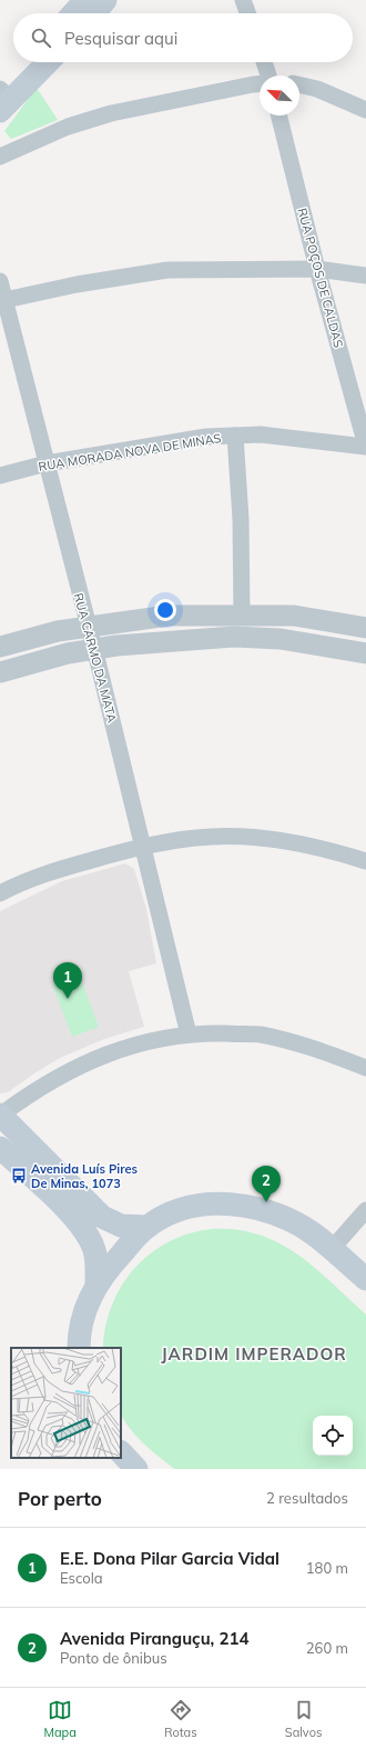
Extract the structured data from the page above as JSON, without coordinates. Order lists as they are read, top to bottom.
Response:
{
  "streets": {
    "street": ["RUA POÇOS DE CALDAS", "RUA MORADA NOVA DE MINAS", "RUA CARMO DA MATA"]
  },
  "crossings": [
    ["RUA POÇOS DE CALDAS", "RUA MORADA NOVA DE MINAS"],
    ["RUA MORADA NOVA DE MINAS", "RUA CARMO DA MATA"]
  ],
  "districts": ["JARDIM IMPERADOR"],
  "places": {
    "bus stop": ["Avenida Luís Pires De Minas, 1073"]
  },
  "north": "top left",
  "page": {
    "search": "Pesquisar aqui",
    "pins": ["1", "2"],
    "heading": ["Por perto", "2 resultados"],
    "list": [
      {
        "mark": "1",
        "name": "E.E. Dona Pilar Garcia Vidal",
        "note": "Escola",
        "value": "180 m"
      },
      {
        "mark": "2",
        "name": "Avenida Piranguçu, 214",
        "note": "Ponto de ônibus",
        "value": "260 m"
      }
    ],
    "nav": ["Mapa", "Rotas", "Salvos"]
  }
}
